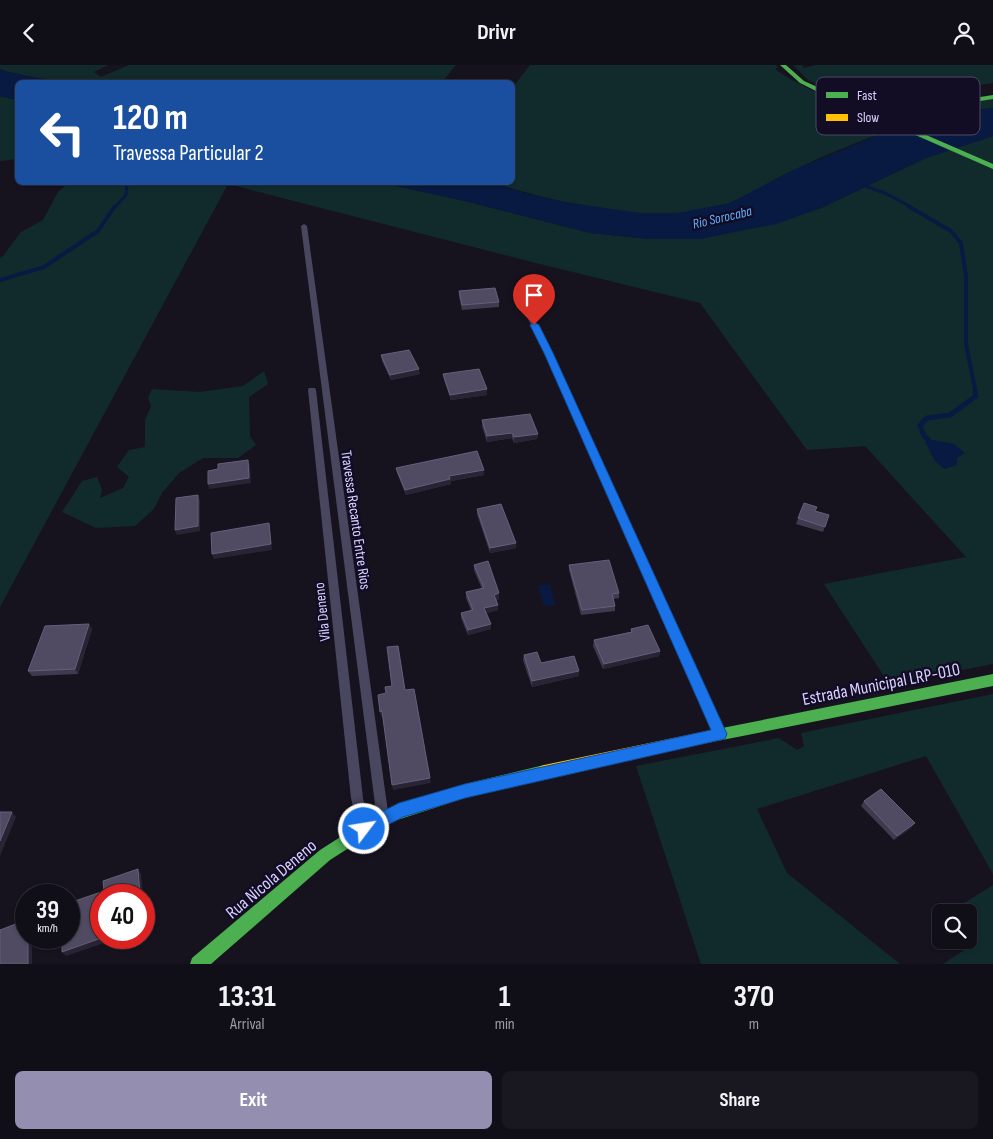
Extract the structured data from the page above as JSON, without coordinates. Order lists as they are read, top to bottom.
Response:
{
  "streets": {
    "street": ["Estrada Municipal LRP-010", "Rua Nicola Deneno"],
    "lane": ["Travessa Recanto Entre Rios", "Vila Deneno"]
  },
  "crossings": [
    ["Travessa Recanto Entre Rios", "Rua Nicola Deneno"],
    ["Vila Deneno", "Rua Nicola Deneno"],
    ["Estrada Municipal LRP-010", "Rua Nicola Deneno"]
  ],
  "water": ["Rio Sorocaba"],
  "legend": ["Fast", "Slow"],
  "page": {
    "header": "Drivr",
    "turn": ["120 m", "Travessa Particular 2"],
    "speed": "39 km/h",
    "limit": "40",
    "eta": [
      "13:31",
      "Arrival",
      "1",
      "min",
      "370",
      "m"
    ],
    "buttons": ["Exit", "Share"]
  }
}
